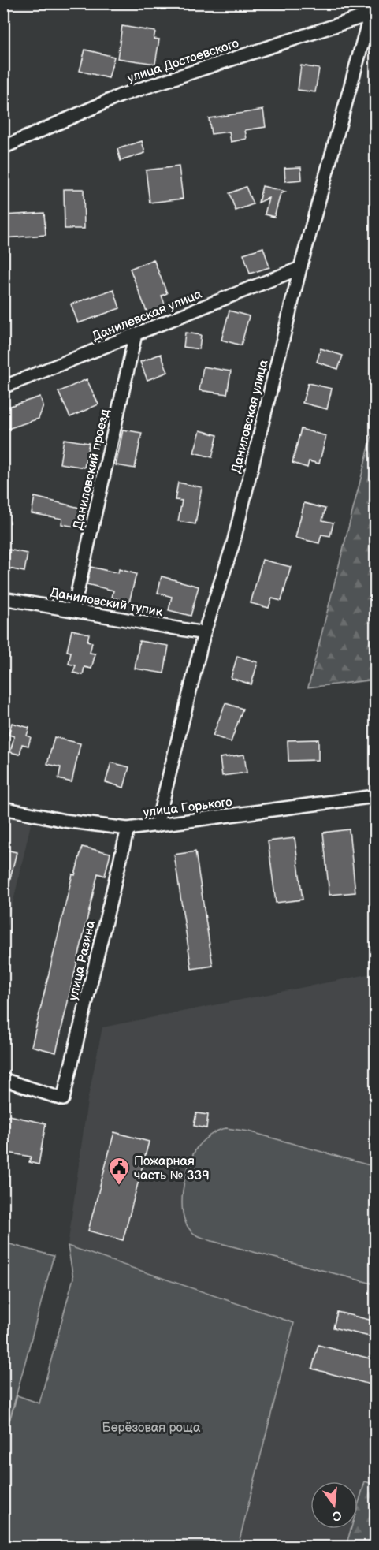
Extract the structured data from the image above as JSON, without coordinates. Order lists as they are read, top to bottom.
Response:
{
  "streets": {
    "street": [
      "улица Достоевского",
      "Данилевская улица",
      "Даниловская улица",
      "Даниловский проезд",
      "Даниловский тупик",
      "улица Горького",
      "улица Разина"
    ]
  },
  "crossings": [
    ["улица Достоевского", "Даниловская улица"],
    ["Данилевская улица", "Даниловская улица"],
    ["Данилевская улица", "Даниловский проезд"],
    ["Даниловская улица", "Даниловский тупик"],
    ["Даниловская улица", "улица Горького"],
    ["Даниловский проезд", "Даниловский тупик"],
    ["улица Горького", "улица Разина"]
  ],
  "parks": ["Берёзовая роща"],
  "places": {
    "public building": ["Пожарная часть № 339"]
  },
  "north": "bottom"
}
